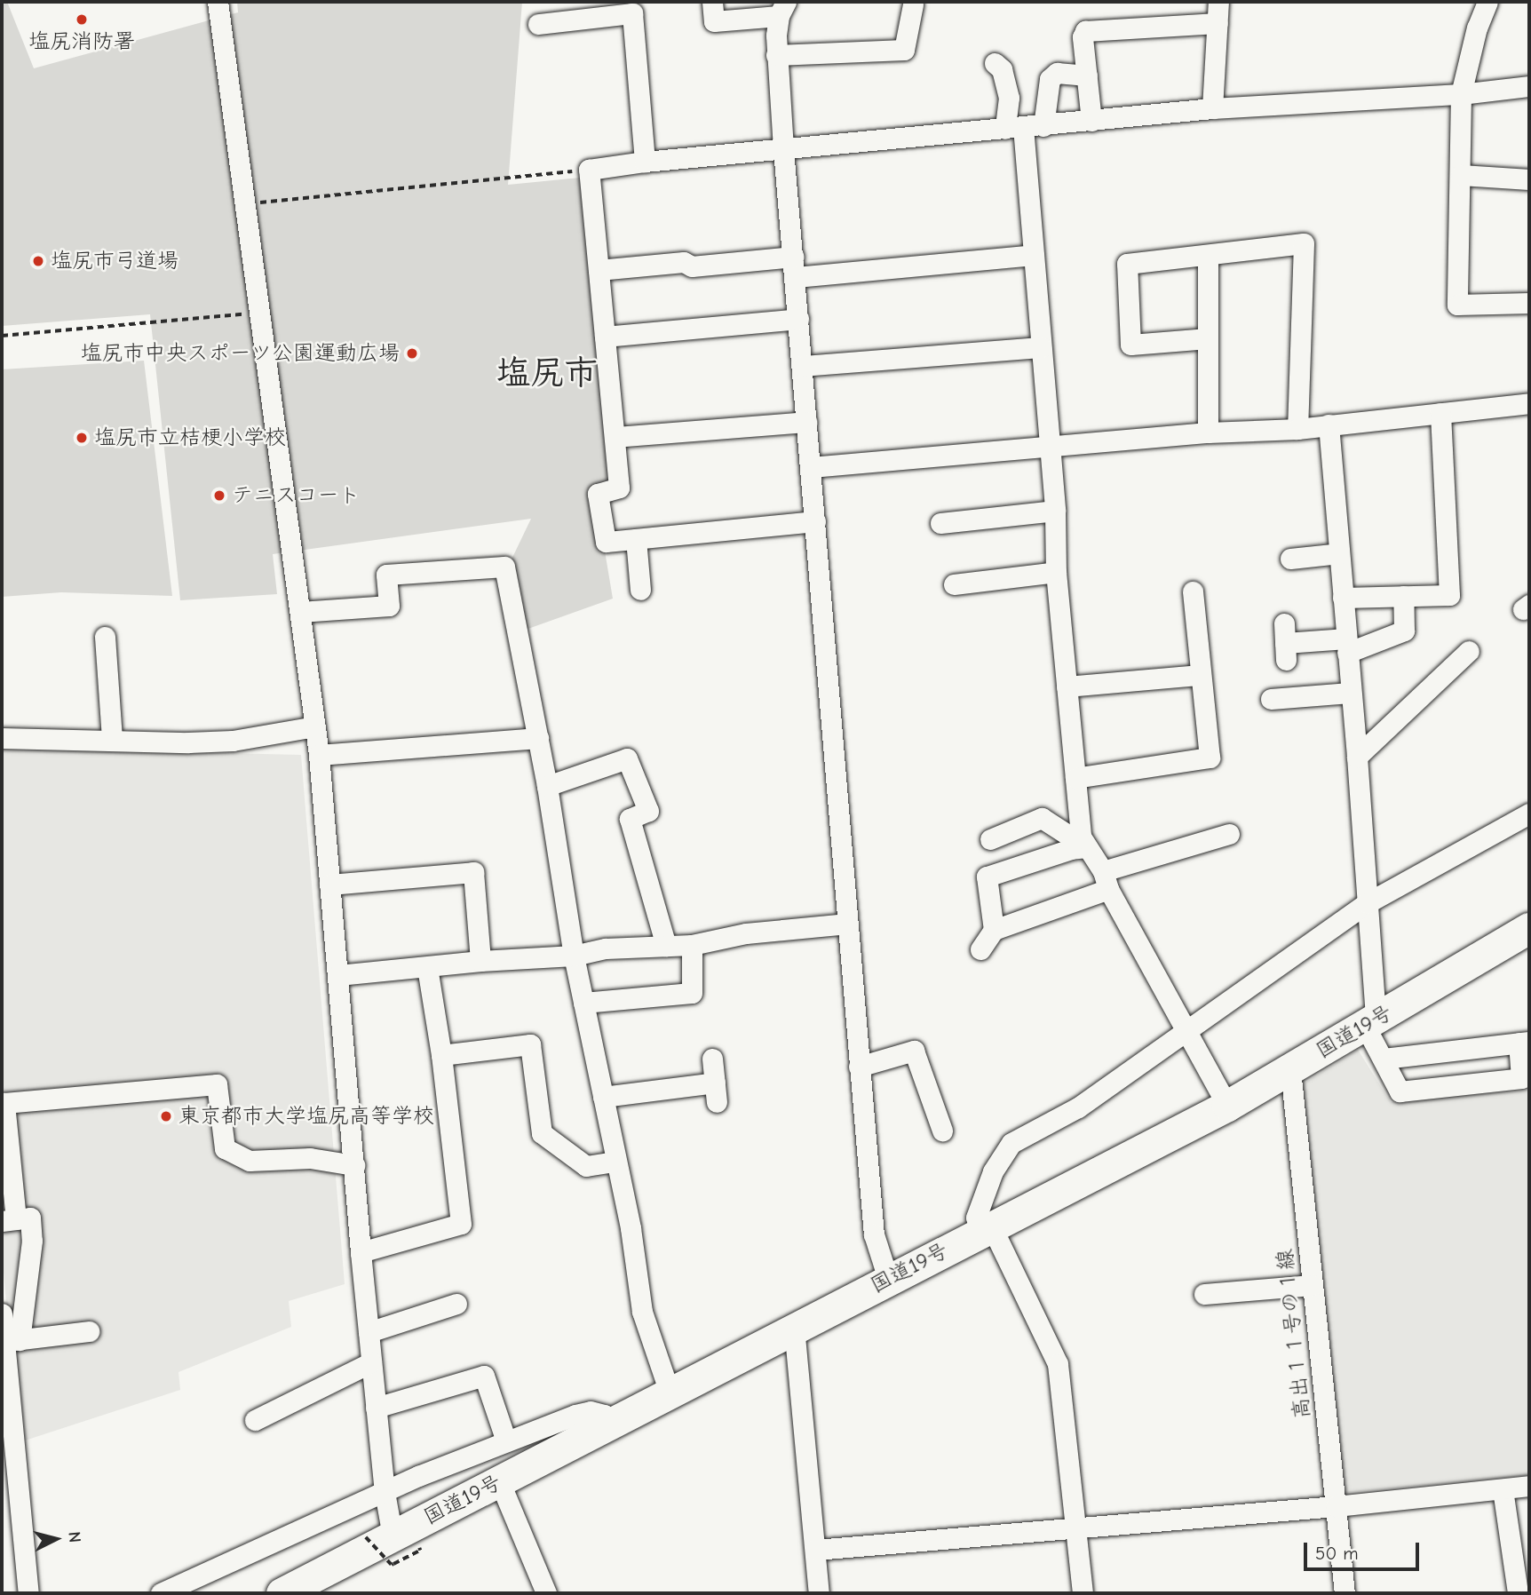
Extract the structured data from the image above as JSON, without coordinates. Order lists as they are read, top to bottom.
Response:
{
  "streets": {
    "highway": ["国道19号"],
    "street": ["高出１１号の１線"]
  },
  "crossings": [
    ["国道19号", "高出１１号の１線"]
  ],
  "districts": ["塩尻市"],
  "places": [
    "塩尻消防署",
    "塩尻市弓道場",
    "塩尻市中央スポーツ公園運動広場",
    "塩尻市立桔梗小学校",
    "テニスコート",
    "東京都市大学塩尻高等学校"
  ],
  "scale_bar": "50 m",
  "north": "right"
}
